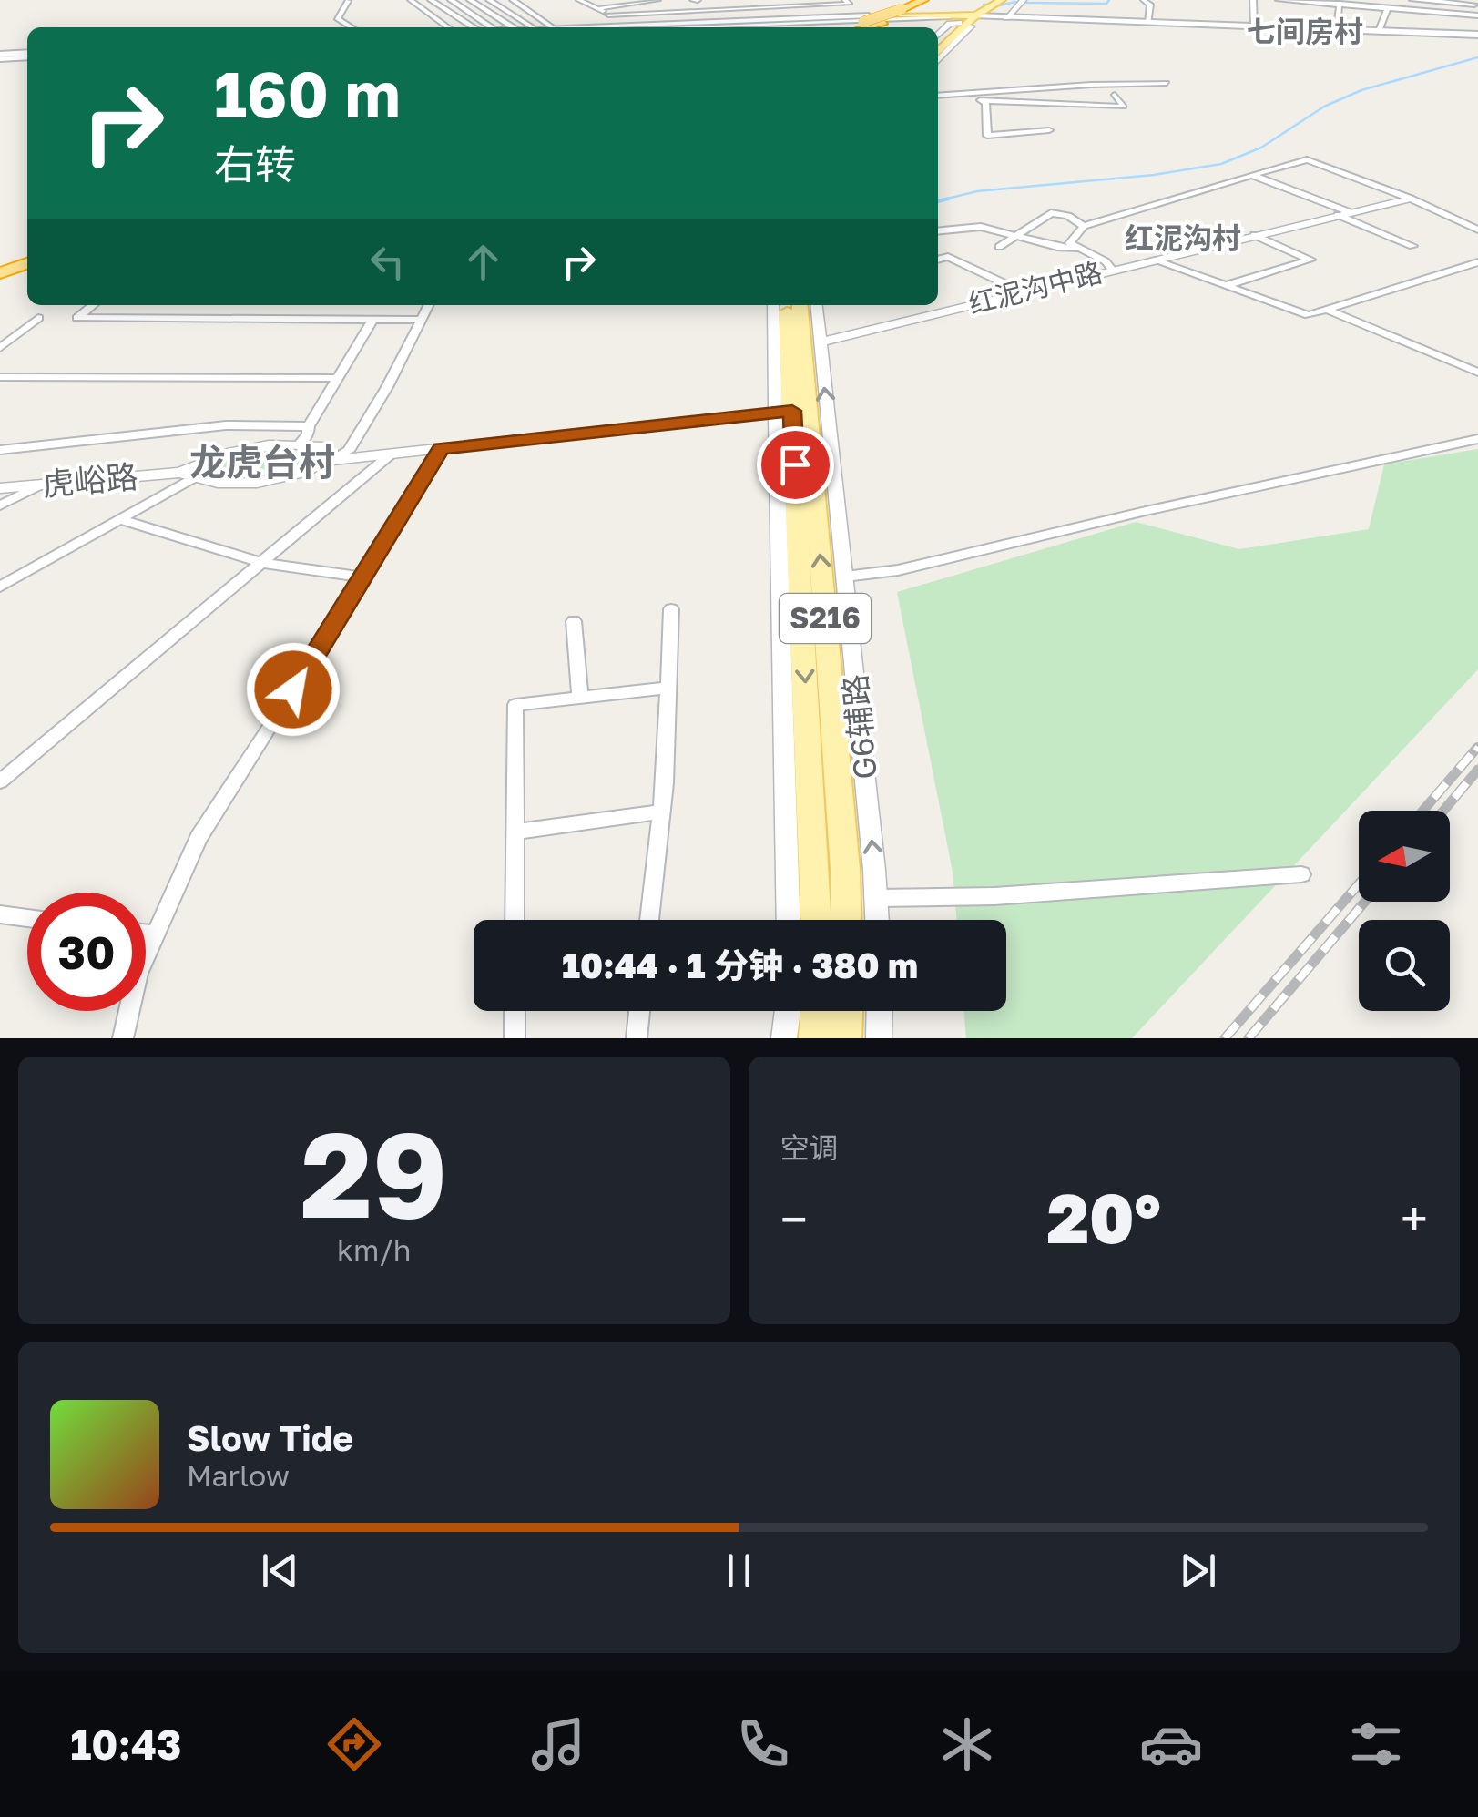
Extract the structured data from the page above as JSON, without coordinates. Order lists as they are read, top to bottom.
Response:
{
  "streets": {
    "main road": ["S216", "G6辅路"],
    "street": ["红泥沟中路", "虎峪路"]
  },
  "crossings": [
    ["红泥沟中路", "G6辅路"]
  ],
  "districts": ["七间房村", "红泥沟村", "龙虎台村"],
  "north": "left",
  "page": {
    "turn": ["160 m", "右转"],
    "limit": "30",
    "trip": "10:44 · 1 分钟 · 380 m",
    "tile": [
      ["29", "km/h"],
      "空调"
    ],
    "heat": ["−", "20°", "+"],
    "song": ["Slow Tide", "Marlow"],
    "tabs": "10:43"
  }
}
